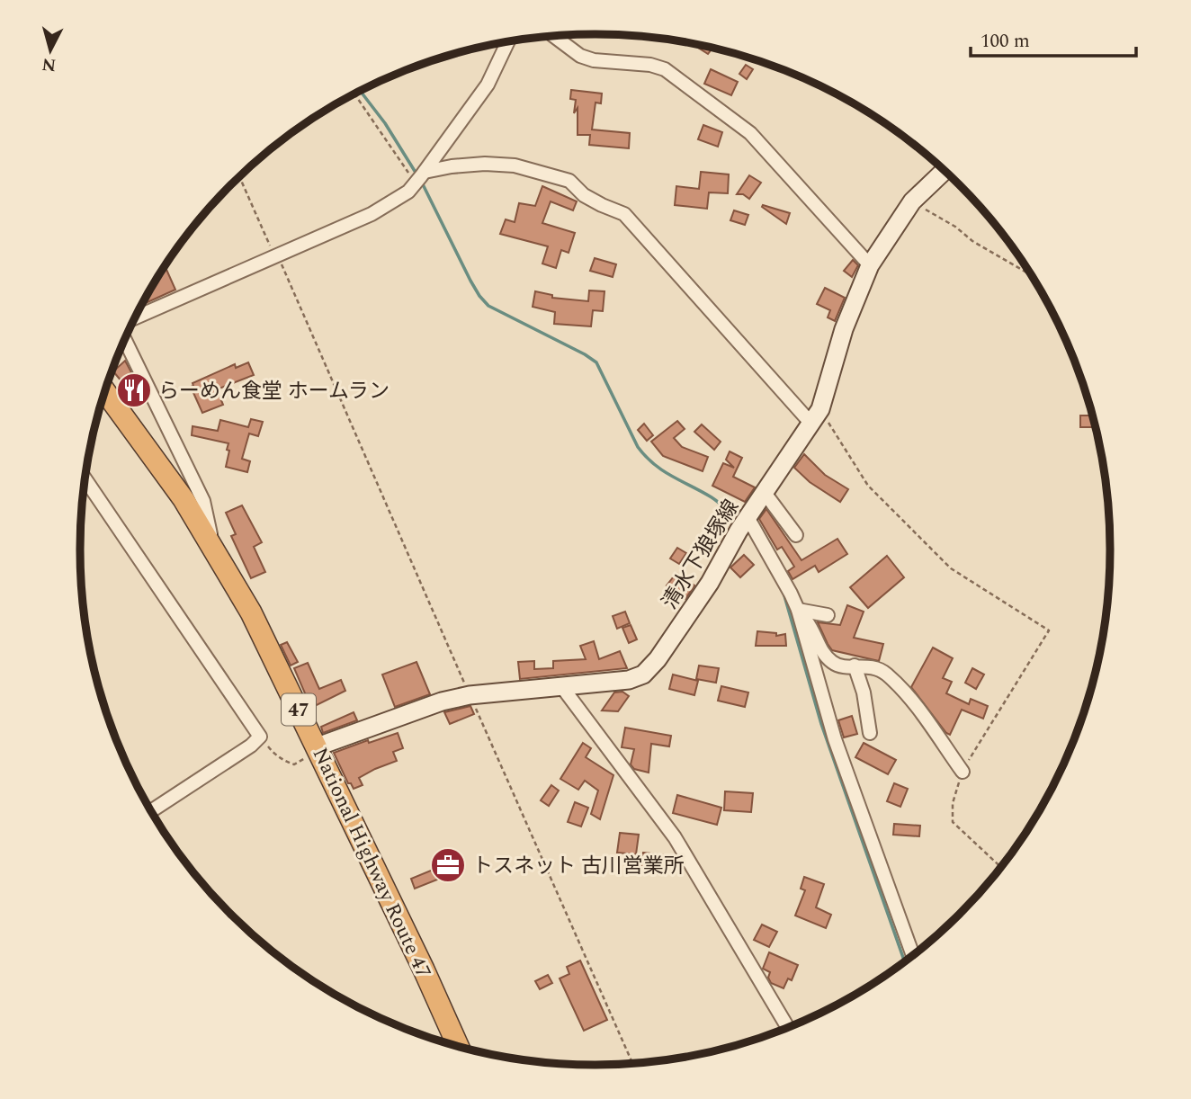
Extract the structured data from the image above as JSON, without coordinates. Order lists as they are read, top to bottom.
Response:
{
  "streets": {
    "highway": ["47", "National Highway Route 47"],
    "main road": ["清水下狼塚線"]
  },
  "crossings": [
    ["清水下狼塚線", "National Highway Route 47"]
  ],
  "places": {
    "restaurant": ["らーめん食堂 ホームラン"],
    "office": ["トスネット 古川営業所"]
  },
  "scale_bar": "100 m",
  "north": "bottom"
}
